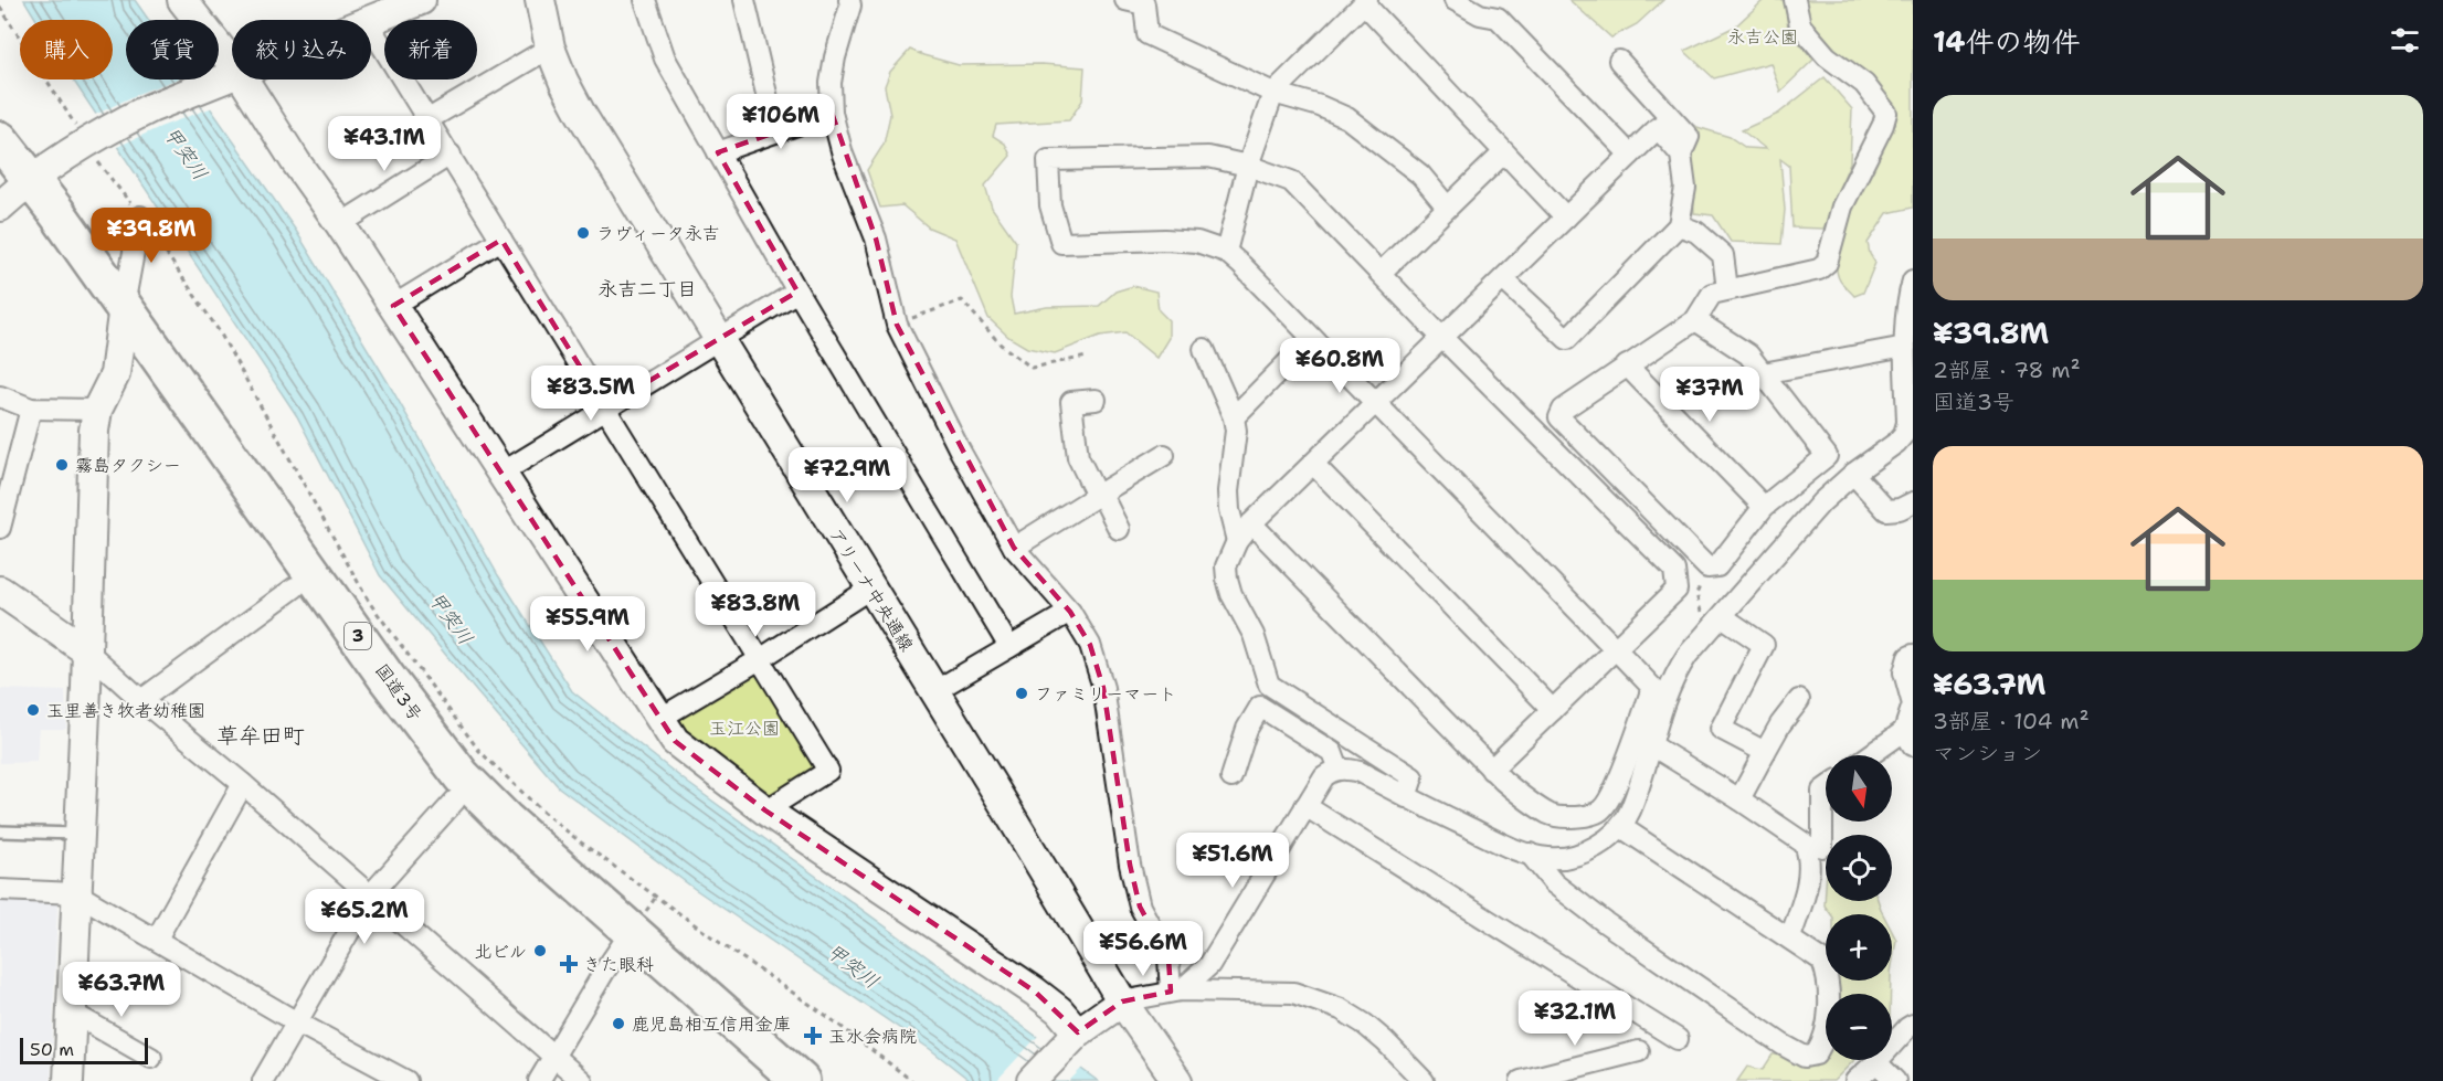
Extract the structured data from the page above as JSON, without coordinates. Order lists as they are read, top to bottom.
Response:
{
  "streets": {
    "highway": ["3", "国道3号"],
    "street": ["アリーナ中央通線"]
  },
  "districts": ["永吉二丁目", "草牟田町"],
  "water": ["甲突川"],
  "parks": ["永吉公園", "玉江公園"],
  "places": {
    "other": [
      "ラヴィータ永吉",
      "霧島タクシー",
      "ファミリーマート",
      "玉里善き牧者幼稚園",
      "北ビル",
      "鹿児島相互信用金庫"
    ],
    "health": ["きた眼科", "玉水会病院"]
  },
  "scale_bar": "50 m",
  "north": "bottom",
  "page": {
    "heading": "14件の物件",
    "chip": [
      "購入",
      "賃貸",
      "絞り込み",
      "新着"
    ],
    "list": [
      {
        "name": "¥39.8M",
        "note": "2部屋 · 78 m² · 国道3号"
      },
      {
        "name": "¥63.7M",
        "note": "3部屋 · 104 m² · マンション"
      }
    ],
    "price": [
      "¥106M",
      "¥43.1M",
      "¥39.8M",
      "¥60.8M",
      "¥83.5M",
      "¥37M",
      "¥72.9M",
      "¥83.8M",
      "¥55.9M",
      "¥51.6M",
      "¥65.2M",
      "¥56.6M",
      "¥63.7M",
      "¥32.1M"
    ],
    "map_buttons": ["+", "−"],
    "scale": "50 m"
  }
}
